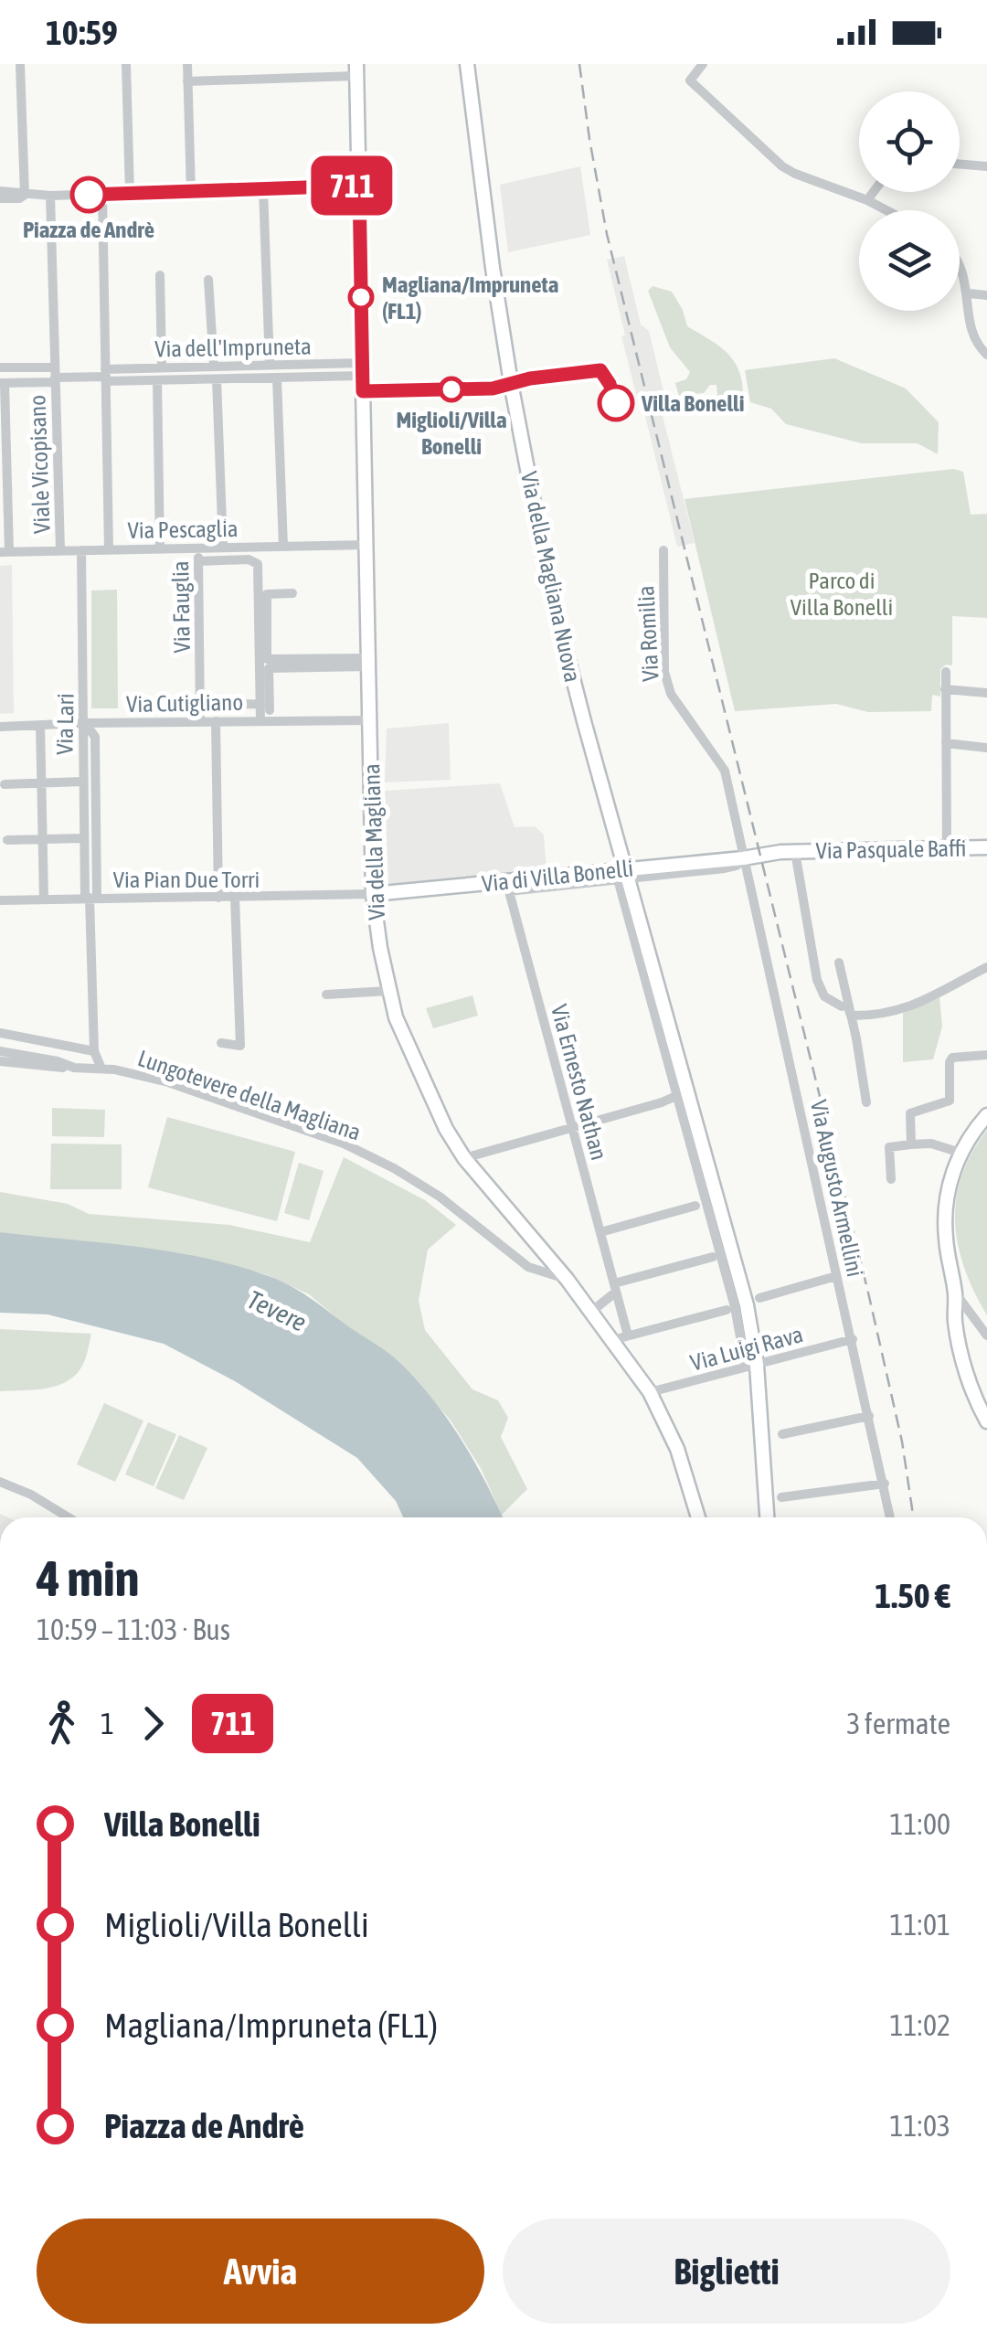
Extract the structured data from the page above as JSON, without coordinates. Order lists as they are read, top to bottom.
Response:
{
  "streets": {
    "main road": [
      "Via della Magliana Nuova",
      "Via della Magliana",
      "Via Pasquale Baffi",
      "Via di Villa Bonelli"
    ],
    "street": [
      "Via dell'Impruneta",
      "Viale Vicopisano",
      "Via Pescaglia",
      "Via Fauglia",
      "Via Romilia",
      "Via Cutigliano",
      "Via Lari",
      "Via Pian Due Torri",
      "Via Ernesto Nathan",
      "Lungotevere della Magliana",
      "Via Augusto Armellini",
      "Via Luigi Rava"
    ]
  },
  "crossings": [
    ["Via dell'Impruneta", "Viale Vicopisano"],
    ["Via dell'Impruneta", "Via della Magliana"],
    ["Viale Vicopisano", "Via Pescaglia"],
    ["Via Pescaglia", "Via Fauglia"],
    ["Via Pescaglia", "Via Lari"],
    ["Via Pescaglia", "Via della Magliana"],
    ["Via della Magliana Nuova", "Via di Villa Bonelli"],
    ["Via della Magliana Nuova", "Via Luigi Rava"],
    ["Via Fauglia", "Via Cutigliano"],
    ["Via Romilia", "Via di Villa Bonelli"],
    ["Via Romilia", "Via Augusto Armellini"],
    ["Via Cutigliano", "Via Lari"],
    ["Via Cutigliano", "Via della Magliana"],
    ["Via Lari", "Via Pian Due Torri"],
    ["Via Lari", "Lungotevere della Magliana"],
    ["Via della Magliana", "Via di Villa Bonelli"],
    ["Via della Magliana", "Via Pian Due Torri"],
    ["Via della Magliana", "Lungotevere della Magliana"],
    ["Via della Magliana", "Via Luigi Rava"],
    ["Via Pasquale Baffi", "Via di Villa Bonelli"],
    ["Via di Villa Bonelli", "Via Pian Due Torri"],
    ["Via di Villa Bonelli", "Via Ernesto Nathan"],
    ["Via di Villa Bonelli", "Via Augusto Armellini"],
    ["Via Pian Due Torri", "Lungotevere della Magliana"],
    ["Via Augusto Armellini", "Via Luigi Rava"]
  ],
  "water": ["Tevere"],
  "parks": ["Parco di Villa Bonelli"],
  "places": [
    "Piazza de Andrè",
    "Magliana/Impruneta (FL1)",
    "Miglioli/Villa Bonelli",
    "Villa Bonelli"
  ],
  "lines": ["bus line 711"],
  "page": {
    "status": "10:59",
    "on_map": "711",
    "heading": ["4 min", "10:59 – 11:03 · Bus", "1.50 €"],
    "legs": ["1", "711", "3 fermate"],
    "list": [
      {
        "name": "Villa Bonelli",
        "value": "11:00"
      },
      {
        "name": "Miglioli/Villa Bonelli",
        "value": "11:01"
      },
      {
        "name": "Magliana/Impruneta (FL1)",
        "value": "11:02"
      },
      {
        "name": "Piazza de Andrè",
        "value": "11:03"
      }
    ],
    "buttons": ["Avvia", "Biglietti"]
  }
}
